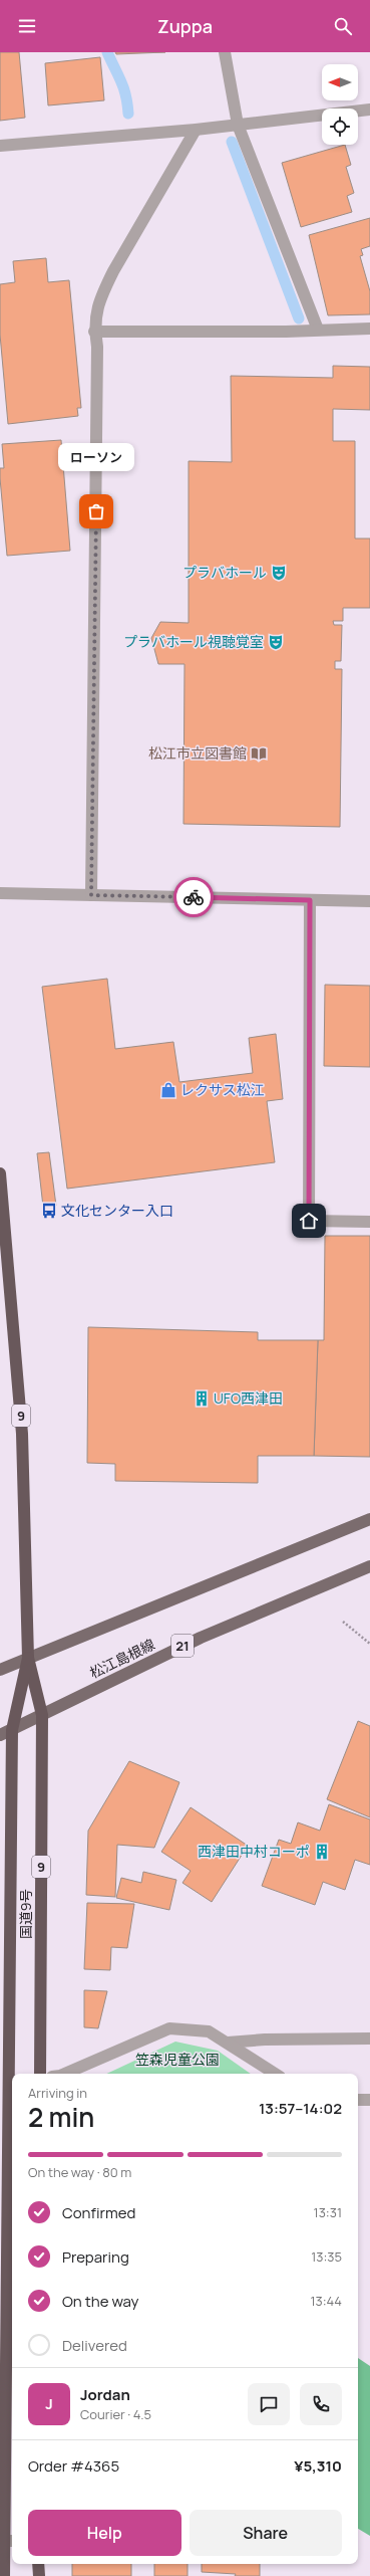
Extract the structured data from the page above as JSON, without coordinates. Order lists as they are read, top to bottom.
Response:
{
  "streets": {
    "highway": ["9", "国道9号"],
    "main road": ["21", "松江島根線"]
  },
  "crossings": [
    ["松江島根線", "国道9号"]
  ],
  "parks": ["笠森児童公園"],
  "places": {
    "other": ["ローソン"],
    "theatre": ["プラバホール", "プラバホール視聴覚室"],
    "library": ["松江市立図書館"],
    "shop": ["レクサス松江"],
    "bus stop": ["文化センター入口"],
    "building": ["UFO西津田", "西津田中村コーポ"]
  },
  "north": "left",
  "page": {
    "header": "Zuppa",
    "bubble": "ローソン",
    "heading": ["2 min", "Arriving in", "13:57–14:02"],
    "panel": [
      "Jordan",
      "Courier · 4.5",
      "Order #4365",
      "¥5,310"
    ],
    "bar": "On the way · 80 m",
    "list": [
      ["Confirmed", "13:31"],
      ["Preparing", "13:35"],
      ["On the way", "13:44"],
      "Delivered"
    ],
    "round": "J",
    "buttons": ["Help", "Share"]
  }
}
